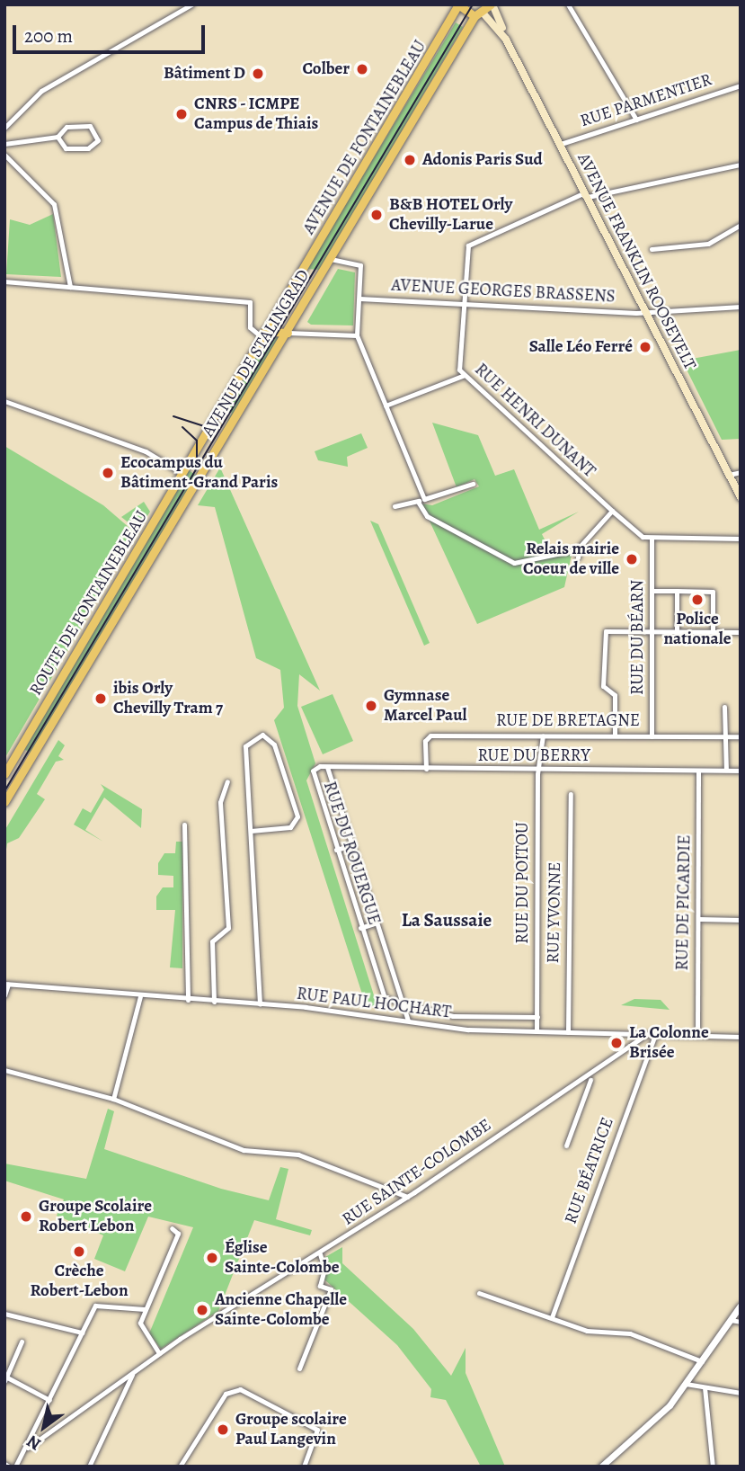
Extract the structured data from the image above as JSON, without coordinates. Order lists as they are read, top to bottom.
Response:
{
  "streets": {
    "main road": [
      "AVENUE DE FONTAINEBLEAU",
      "AVENUE FRANKLIN ROOSEVELT",
      "AVENUE DE STALINGRAD",
      "ROUTE DE FONTAINEBLEAU"
    ],
    "street": [
      "RUE PARMENTIER",
      "AVENUE GEORGES BRASSENS",
      "RUE HENRI DUNANT",
      "RUE DU BÉARN",
      "RUE DE BRETAGNE",
      "RUE DU BERRY",
      "RUE DU ROUERGUE",
      "RUE DU POITOU",
      "RUE DE PICARDIE",
      "RUE YVONNE",
      "RUE PAUL HOCHART",
      "RUE BÉATRICE",
      "RUE SAINTE-COLOMBE"
    ]
  },
  "crossings": [
    ["RUE PARMENTIER", "AVENUE FRANKLIN ROOSEVELT"],
    ["AVENUE DE FONTAINEBLEAU", "ROUTE DE FONTAINEBLEAU"],
    ["AVENUE FRANKLIN ROOSEVELT", "AVENUE GEORGES BRASSENS"],
    ["AVENUE FRANKLIN ROOSEVELT", "AVENUE DE STALINGRAD"],
    ["AVENUE GEORGES BRASSENS", "RUE HENRI DUNANT"],
    ["RUE HENRI DUNANT", "RUE DU BÉARN"],
    ["RUE DU BÉARN", "RUE DE BRETAGNE"],
    ["RUE DE BRETAGNE", "RUE DU BERRY"],
    ["RUE DE BRETAGNE", "RUE DU POITOU"],
    ["RUE DU BERRY", "RUE DU ROUERGUE"],
    ["RUE DU BERRY", "RUE DU POITOU"],
    ["RUE DU BERRY", "RUE DE PICARDIE"],
    ["RUE DU ROUERGUE", "RUE PAUL HOCHART"],
    ["RUE DU POITOU", "RUE PAUL HOCHART"],
    ["RUE DE PICARDIE", "RUE PAUL HOCHART"],
    ["RUE YVONNE", "RUE PAUL HOCHART"],
    ["RUE PAUL HOCHART", "RUE BÉATRICE"],
    ["RUE PAUL HOCHART", "RUE SAINTE-COLOMBE"]
  ],
  "districts": ["La Saussaie"],
  "places": [
    "Colber",
    "Bâtiment D",
    "CNRS - ICMPE Campus de Thiais",
    "Adonis Paris Sud",
    "B&B HOTEL Orly Chevilly-Larue",
    "Salle Léo Ferré",
    "Ecocampus du Bâtiment-Grand Paris",
    "Relais mairie Coeur de ville",
    "Police nationale",
    "ibis Orly Chevilly Tram 7",
    "Gymnase Marcel Paul",
    "La Colonne Brisée",
    "Groupe Scolaire Robert Lebon",
    "Crèche Robert-Lebon",
    "Église Sainte-Colombe",
    "Ancienne Chapelle Sainte-Colombe",
    "Groupe scolaire Paul Langevin"
  ],
  "scale_bar": "200 m",
  "north": "bottom left"
}
